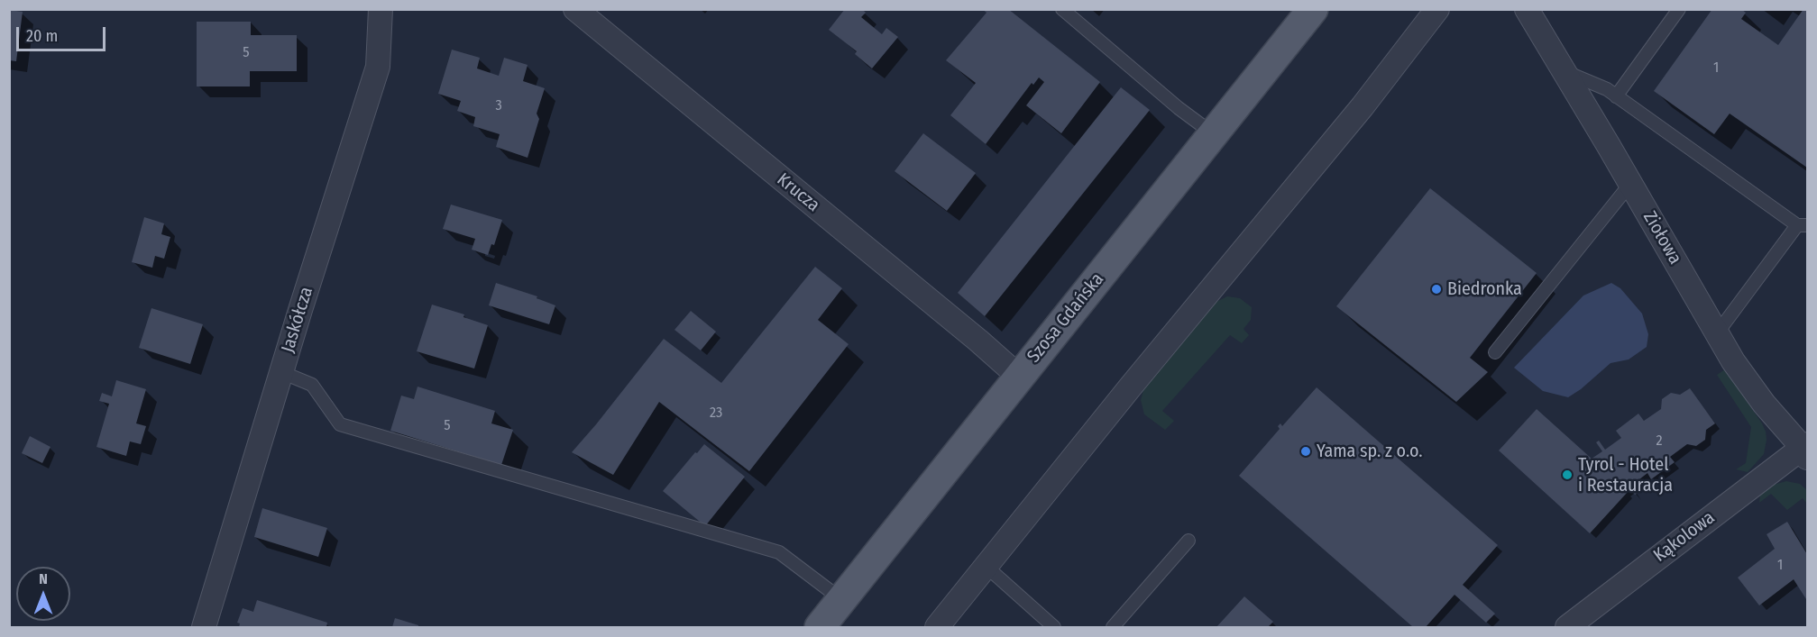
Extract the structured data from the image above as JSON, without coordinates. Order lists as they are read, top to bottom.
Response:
{
  "streets": {
    "main road": ["Szosa Gdańska"],
    "street": [
      "Krucza",
      "Ziołowa",
      "Jaskółcza",
      "Kąkolowa"
    ]
  },
  "crossings": [
    ["Krucza", "Szosa Gdańska"],
    ["Ziołowa", "Kąkolowa"]
  ],
  "places": ["Biedronka", "Yama sp. z o.o.", "Tyrol - Hotel i Restauracja"],
  "house_numbers": [
    "5",
    "1",
    "3",
    "23",
    "5",
    "2",
    "1"
  ],
  "scale_bar": "20 m",
  "north": "top"
}
